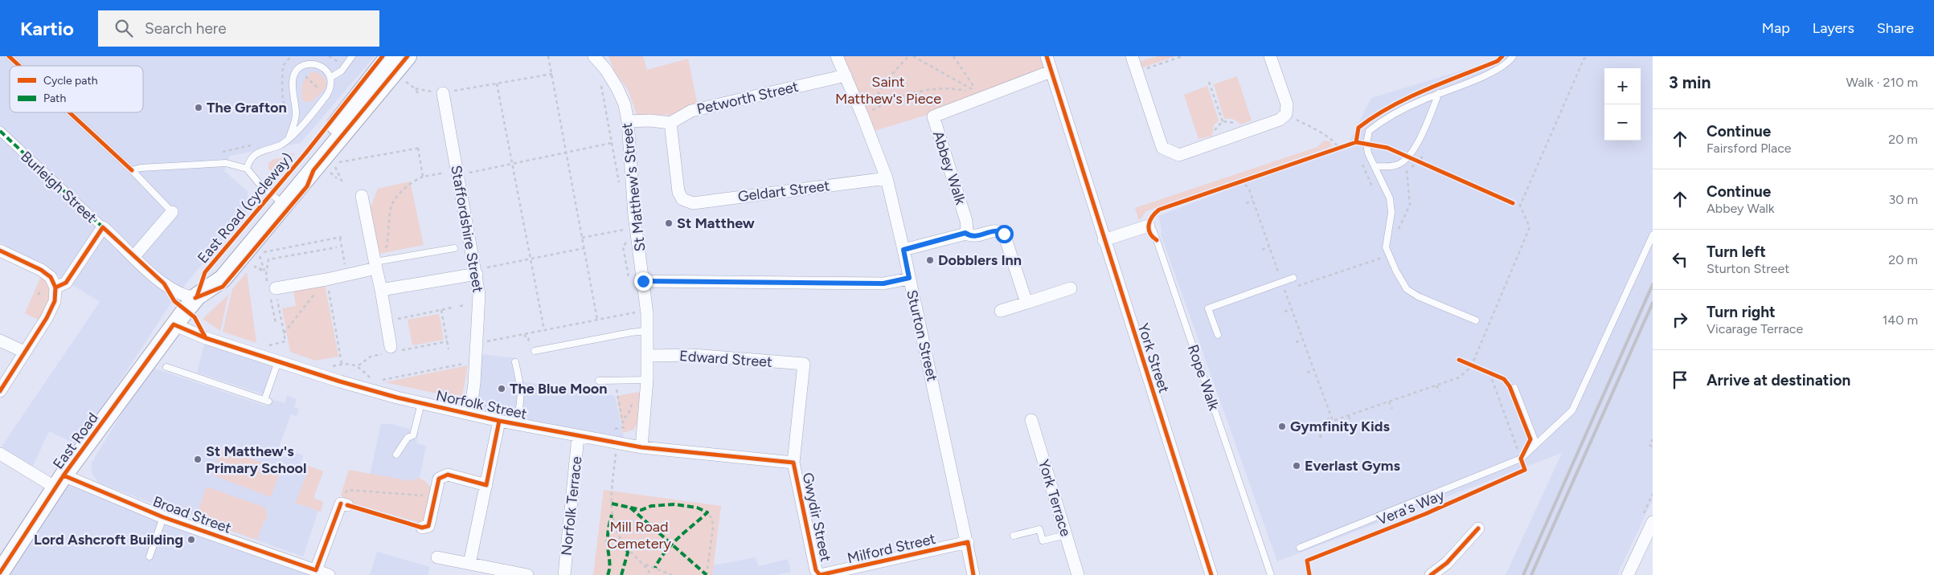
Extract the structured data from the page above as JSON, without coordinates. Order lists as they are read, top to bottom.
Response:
{
  "streets": {
    "main road": ["East Road"],
    "street": [
      "Petworth Street",
      "Abbey Walk",
      "Burleigh Street",
      "St Matthew's Street",
      "Geldart Street",
      "Staffordshire Street",
      "Sturton Street",
      "York Street",
      "Edward Street",
      "Rope Walk",
      "Norfolk Street",
      "York Terrace",
      "Norfolk Terrace",
      "Broad Street",
      "Gwydir Street",
      "Milford Street"
    ],
    "cycle path": ["East Road (cycleway)", "Vera's Way"]
  },
  "crossings": [
    ["Petworth Street", "Geldart Street"],
    ["Petworth Street", "Sturton Street"],
    ["Abbey Walk", "York Street"],
    ["Burleigh Street", "East Road"],
    ["St Matthew's Street", "Edward Street"],
    ["St Matthew's Street", "Norfolk Street"],
    ["Geldart Street", "Sturton Street"],
    ["Staffordshire Street", "Norfolk Street"],
    ["Sturton Street", "Milford Street"],
    ["York Street", "Rope Walk"],
    ["Edward Street", "Gwydir Street"],
    ["Norfolk Street", "East Road"],
    ["Norfolk Street", "Norfolk Terrace"],
    ["Norfolk Street", "Gwydir Street"],
    ["East Road", "Broad Street"],
    ["Gwydir Street", "Milford Street"]
  ],
  "parks": ["Saint Matthew's Piece", "Mill Road Cemetery"],
  "places": [
    "The Grafton",
    "St Matthew",
    "Dobblers Inn",
    "The Blue Moon",
    "Gymfinity Kids",
    "St Matthew's Primary School",
    "Everlast Gyms",
    "Lord Ashcroft Building"
  ],
  "legend": ["Cycle path", "Path"],
  "page": {
    "header": "Kartio",
    "search": "Search here",
    "nav": ["Map", "Layers", "Share"],
    "heading": ["3 min", "Walk · 210 m"],
    "map_buttons": ["+", "−"],
    "list": [
      ["Continue", "Fairsford Place", "20 m"],
      ["Continue", "Abbey Walk", "30 m"],
      ["Turn left", "Sturton Street", "20 m"],
      ["Turn right", "Vicarage Terrace", "140 m"],
      "Arrive at destination"
    ]
  }
}
